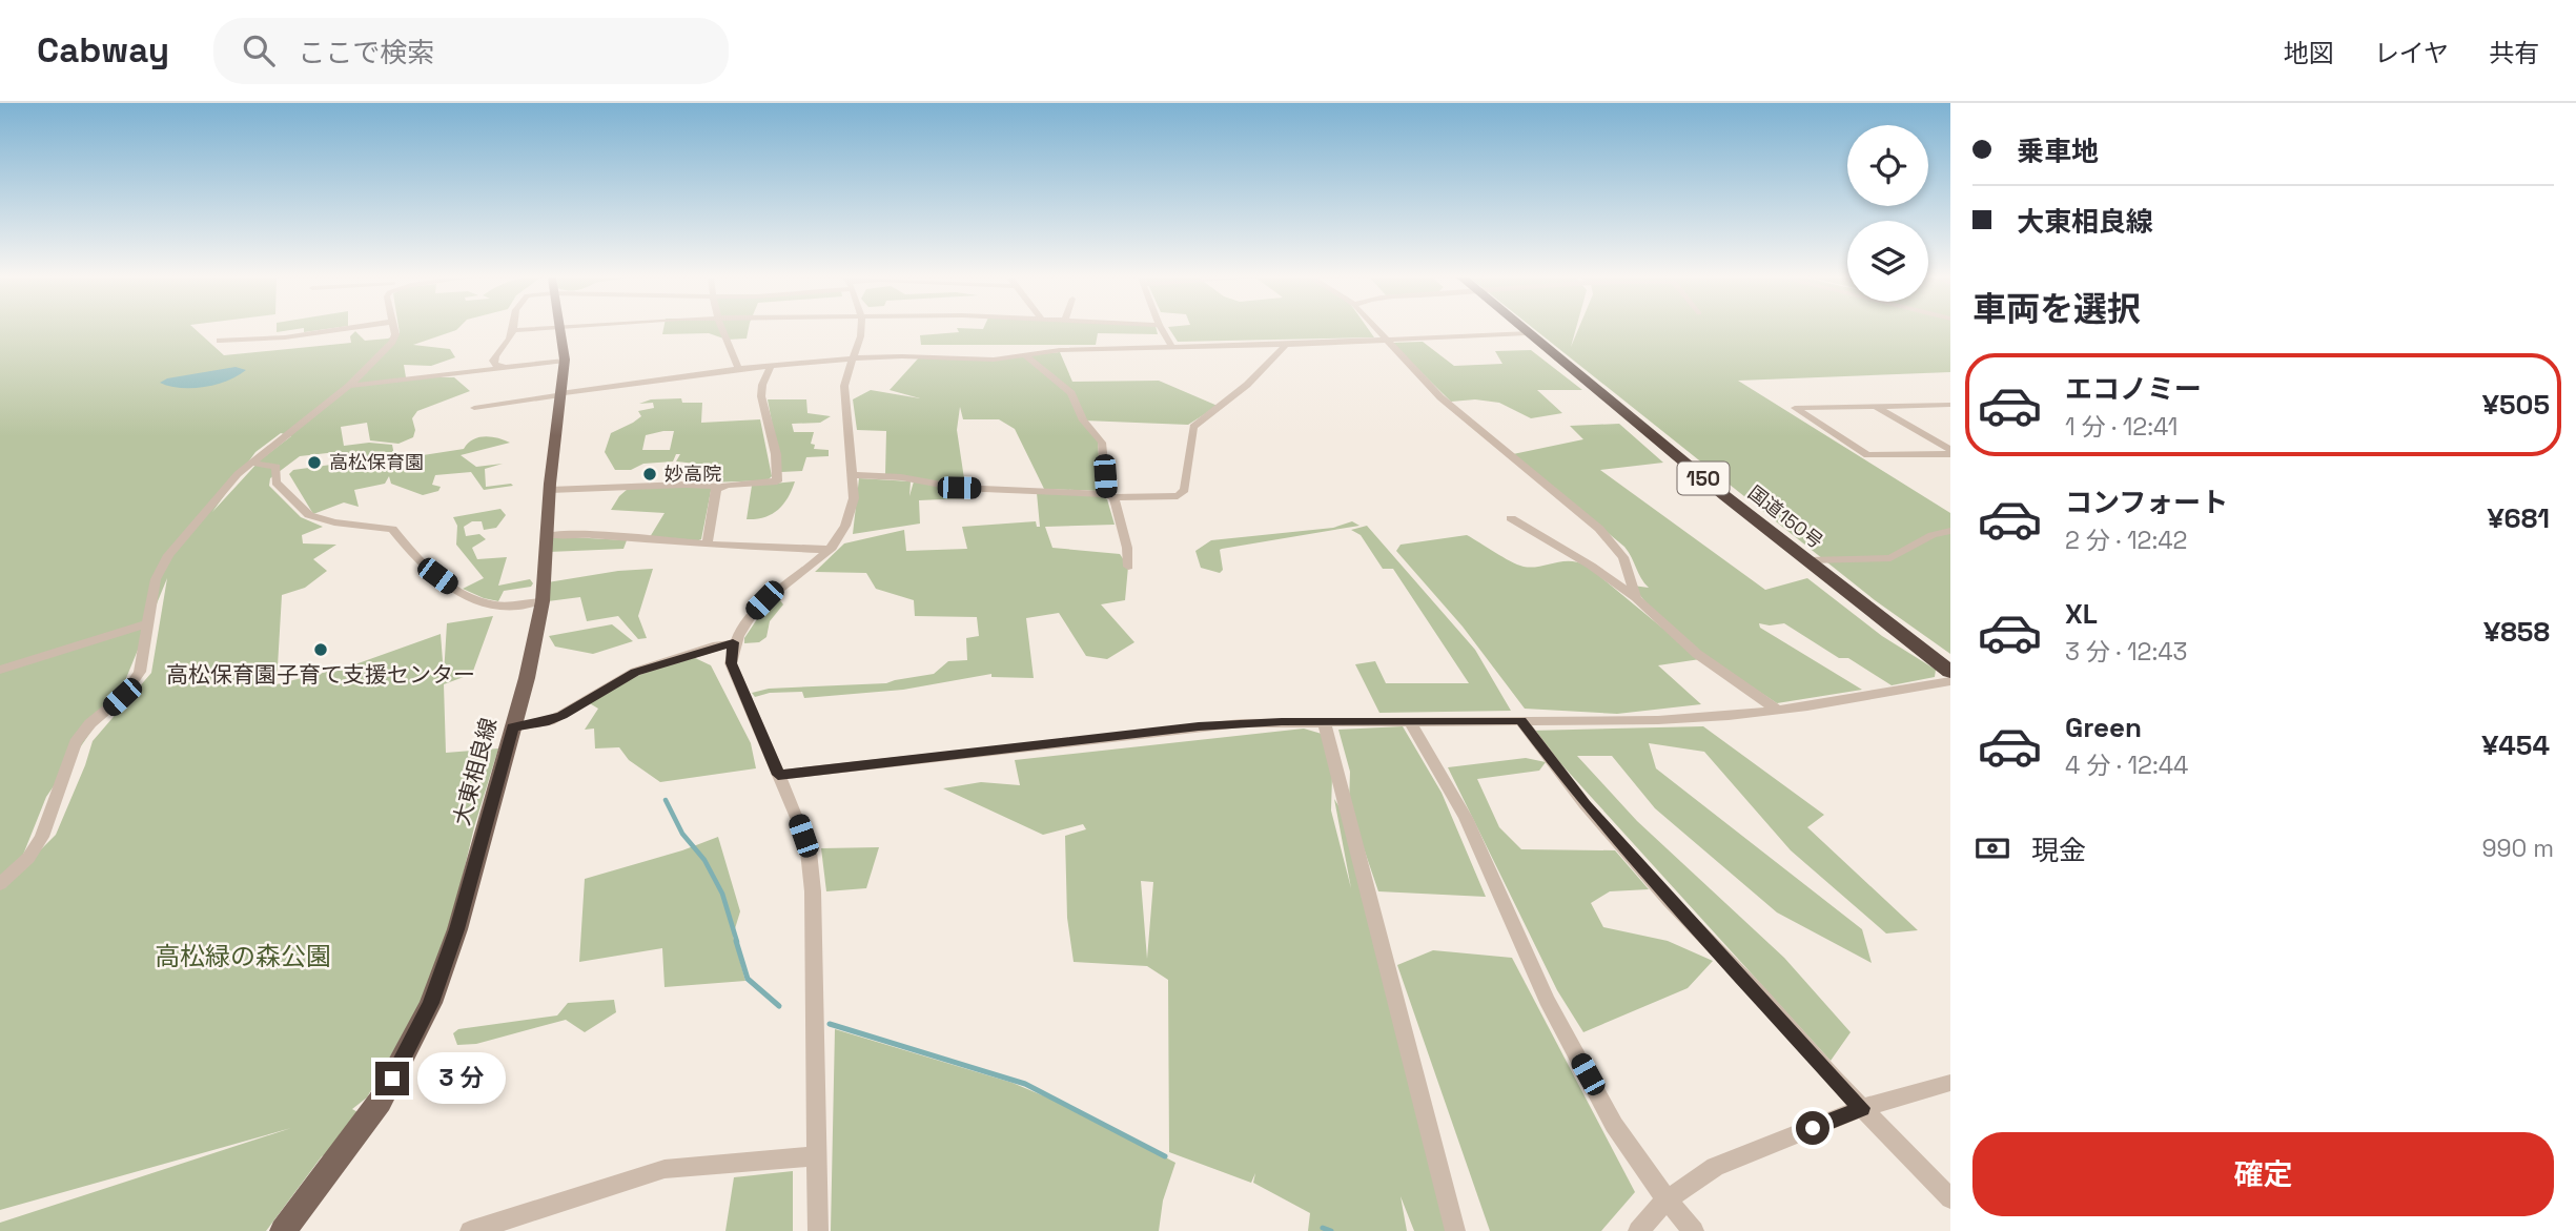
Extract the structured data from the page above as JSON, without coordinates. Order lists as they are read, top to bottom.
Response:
{
  "streets": {
    "highway": ["150", "国道150号"],
    "main road": ["大東相良線"]
  },
  "parks": ["高松緑の森公園"],
  "places": ["高松保育園", "妙高院", "高松保育園子育て支援センター"],
  "page": {
    "header": "Cabway",
    "search": "ここで検索",
    "nav": ["地図", "レイヤ", "共有"],
    "banner": ["乗車地", "大東相良線"],
    "heading": "車両を選択",
    "list": [
      {
        "name": "エコノミー",
        "note": "1 分 · 12:41",
        "value": "¥505"
      },
      {
        "name": "コンフォート",
        "note": "2 分 · 12:42",
        "value": "¥681"
      },
      {
        "name": "XL",
        "note": "3 分 · 12:43",
        "value": "¥858"
      },
      {
        "name": "Green",
        "note": "4 分 · 12:44",
        "value": "¥454"
      }
    ],
    "pay": ["現金", "990 m"],
    "bubble": "3 分",
    "buttons": "確定"
  }
}
